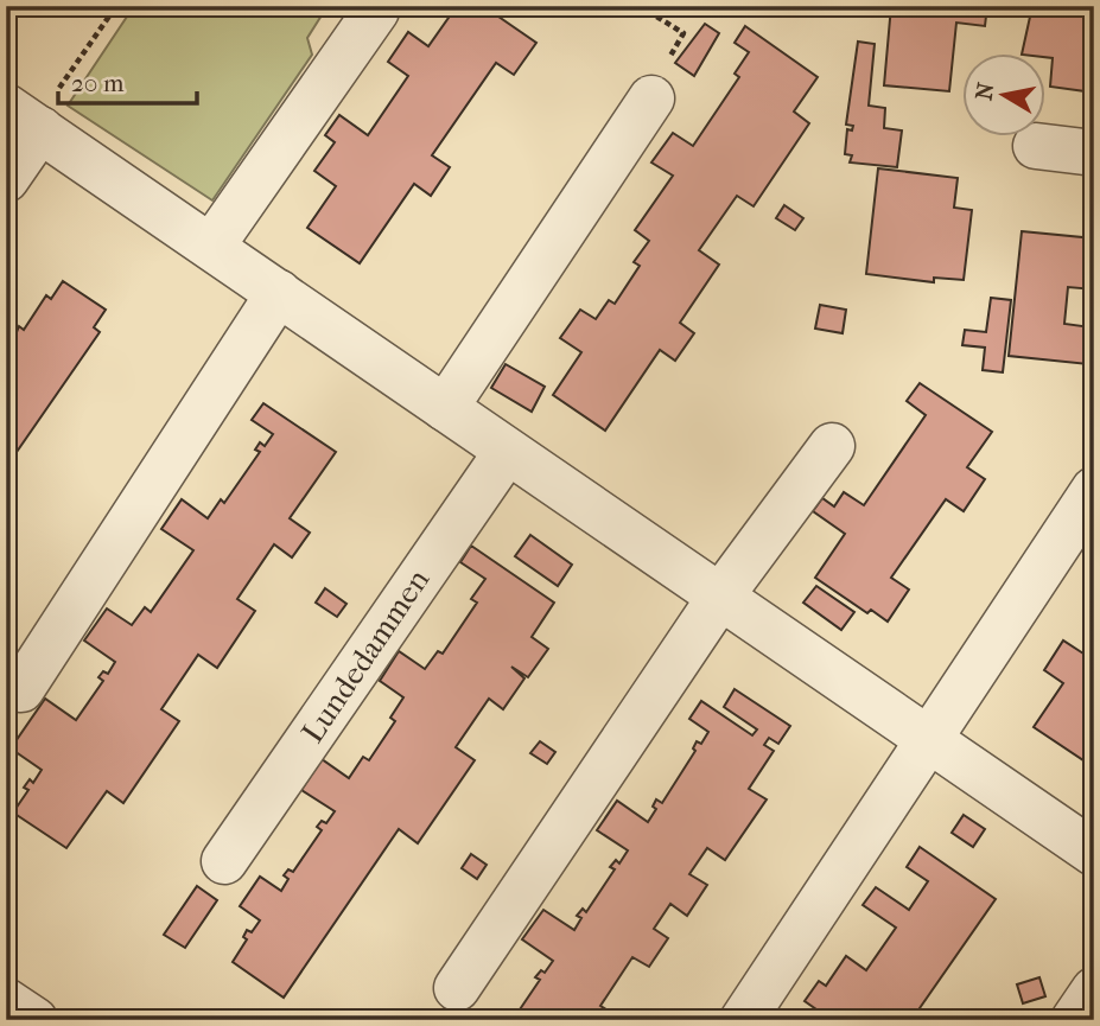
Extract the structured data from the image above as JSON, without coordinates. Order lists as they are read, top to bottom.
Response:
{
  "streets": {
    "street": ["Lundedammen"]
  },
  "scale_bar": "20 m",
  "north": "left"
}
